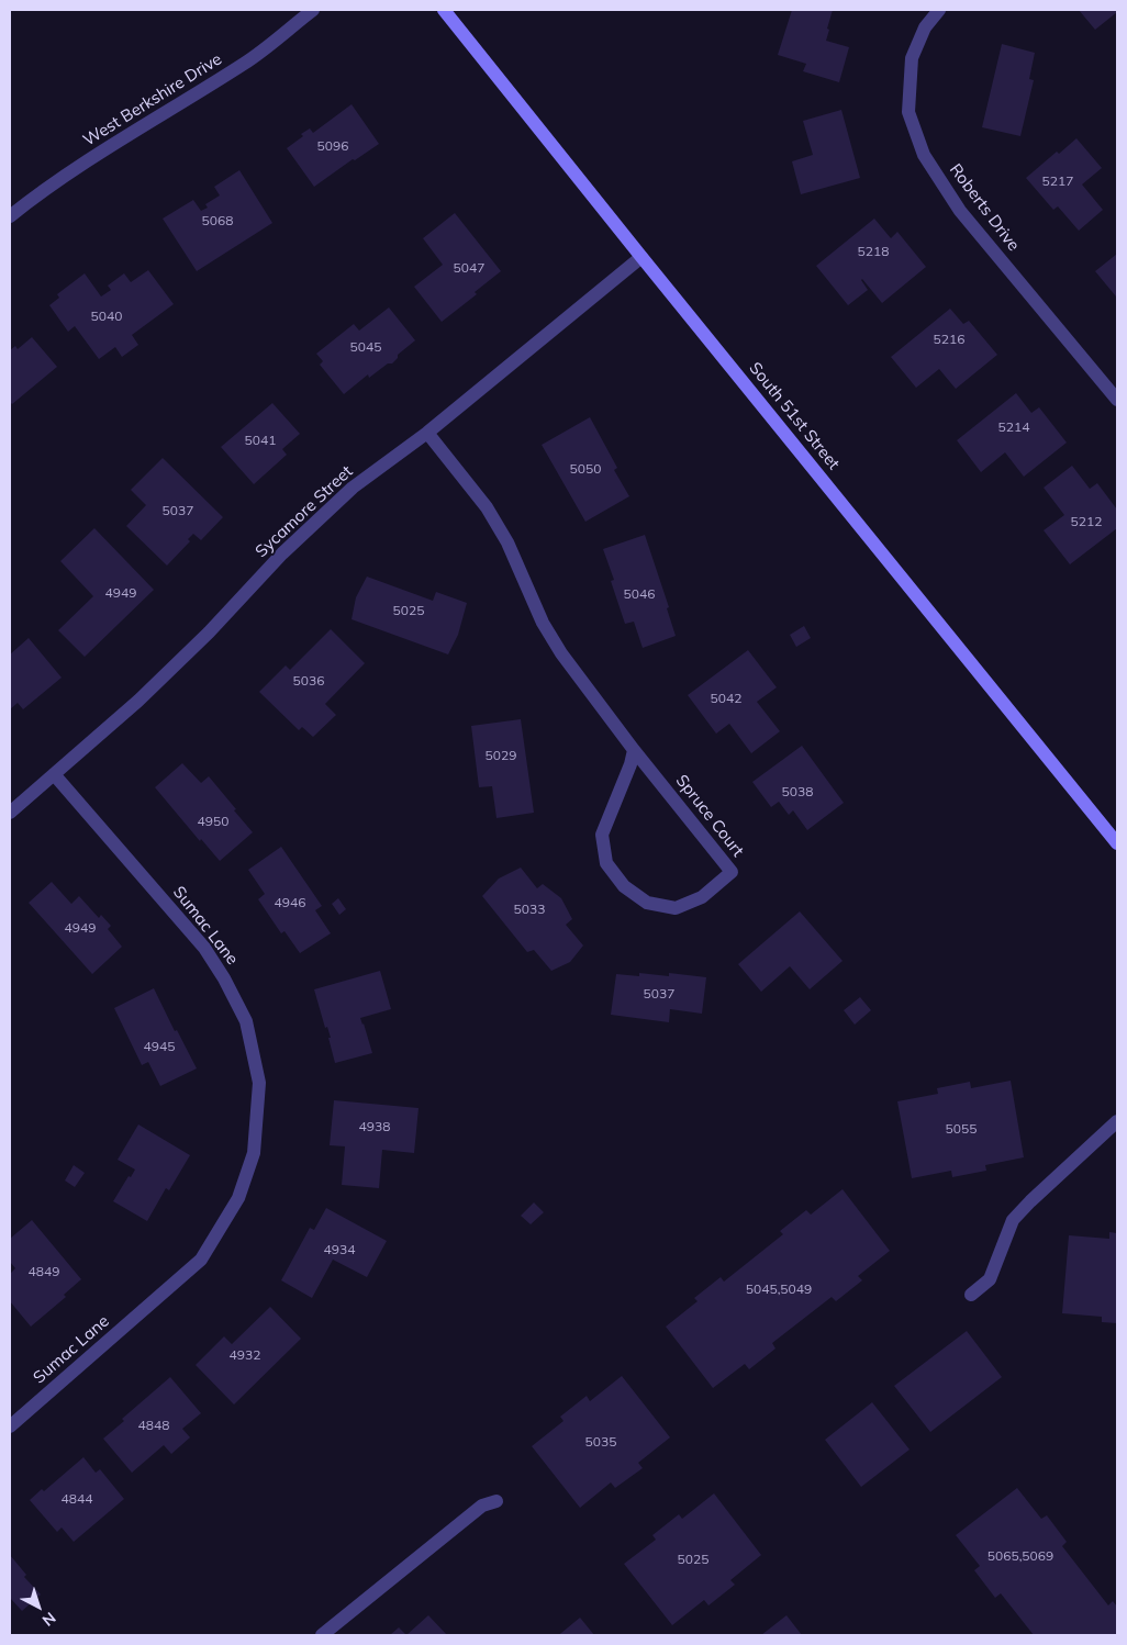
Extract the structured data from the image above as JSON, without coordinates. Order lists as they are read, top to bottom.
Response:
{
  "streets": {
    "street": [
      "West Berkshire Drive",
      "Roberts Drive",
      "South 51st Street",
      "Sycamore Street",
      "Spruce Court",
      "Sumac Lane"
    ]
  },
  "crossings": [
    ["South 51st Street", "Sycamore Street"],
    ["Sycamore Street", "Spruce Court"],
    ["Sycamore Street", "Sumac Lane"]
  ],
  "house_numbers": [
    "5096",
    "5217",
    "5068",
    "5218",
    "5047",
    "5040",
    "5216",
    "5045",
    "5214",
    "5041",
    "5050",
    "5037",
    "5212",
    "4949",
    "5046",
    "5025",
    "5036",
    "5042",
    "5029",
    "5038",
    "4950",
    "4946",
    "5033",
    "4949",
    "5037",
    "4945",
    "4938",
    "5055",
    "4934",
    "4849",
    "5045,5049",
    "4932",
    "4848",
    "5035",
    "4844",
    "5065,5069",
    "5025"
  ],
  "north": "bottom right"
}
